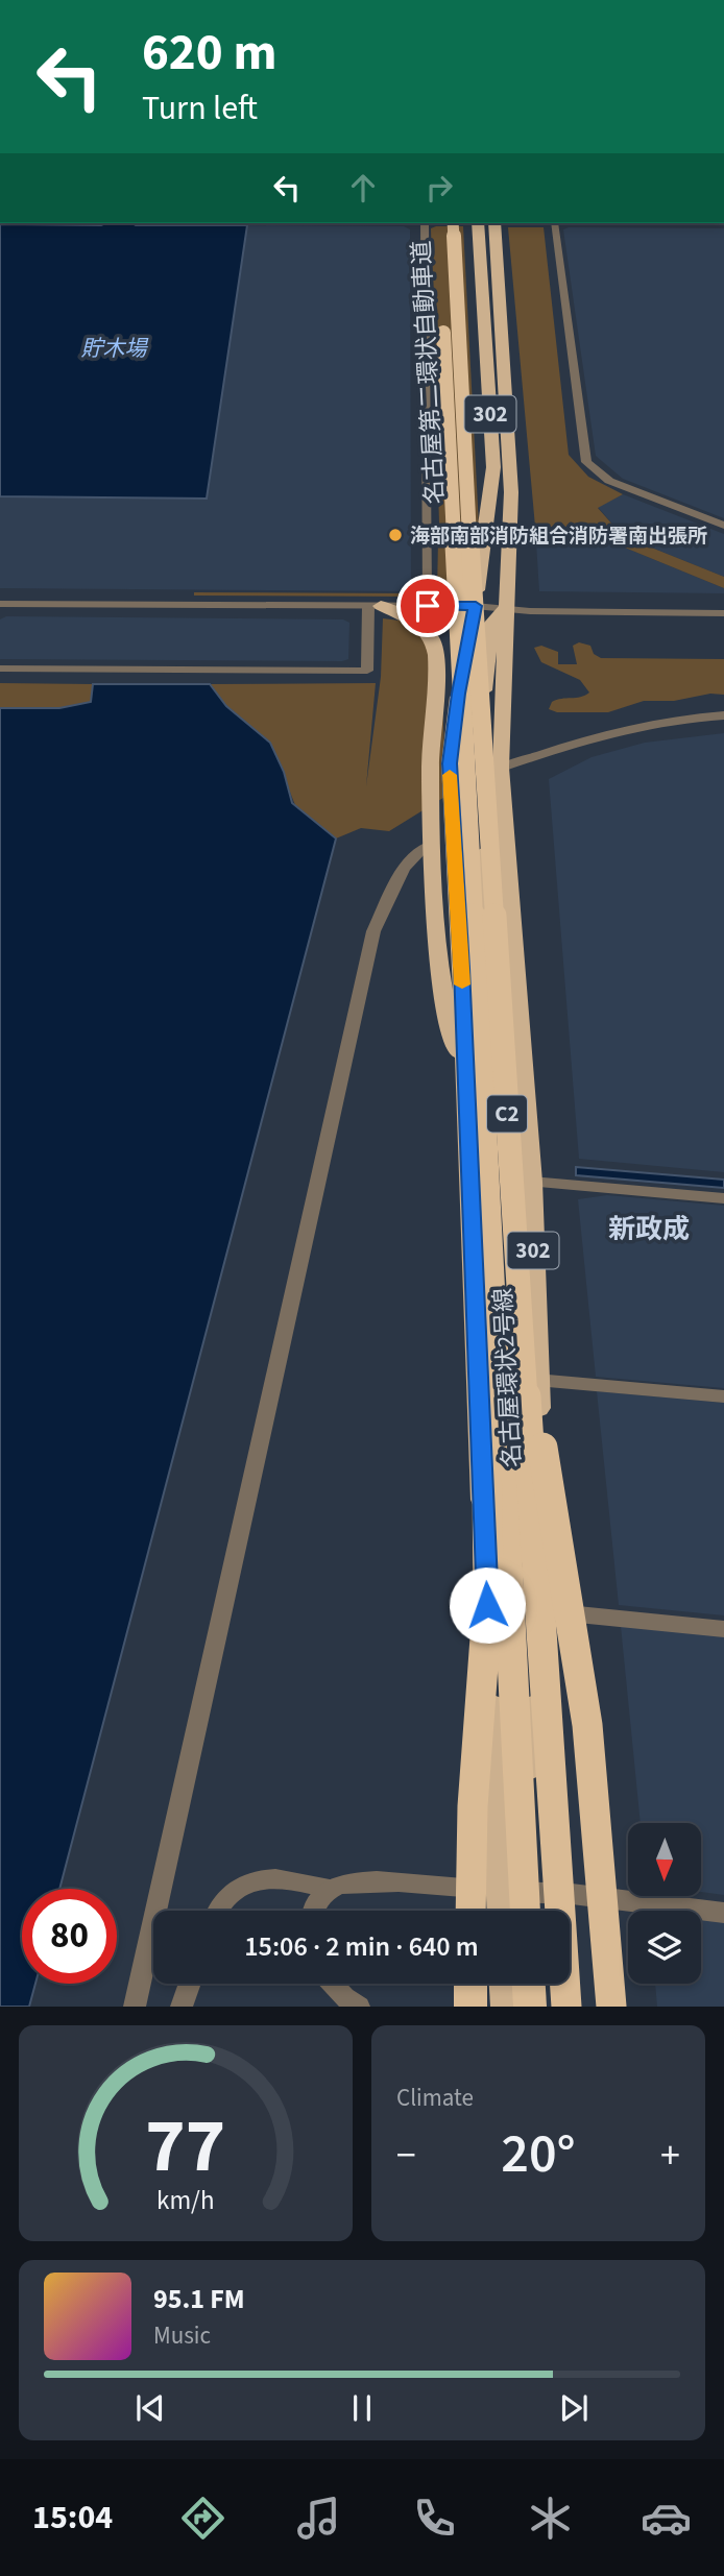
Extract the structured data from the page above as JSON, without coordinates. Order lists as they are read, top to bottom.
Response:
{
  "streets": {
    "highway": [
      "名古屋第二環状自動車道",
      "302",
      "C2",
      "名古屋環状2号線"
    ]
  },
  "districts": ["新政成"],
  "water": ["貯木場"],
  "places": ["海部南部消防組合消防署南出張所"],
  "north": "bottom",
  "page": {
    "turn": ["620 m", "Turn left"],
    "limit": "80",
    "trip": "15:06 · 2 min · 640 m",
    "tile": "Climate",
    "heat": ["−", "20°", "+"],
    "song": ["95.1 FM", "Music"],
    "tabs": "15:04",
    "gauge": ["77", "km/h"]
  }
}
